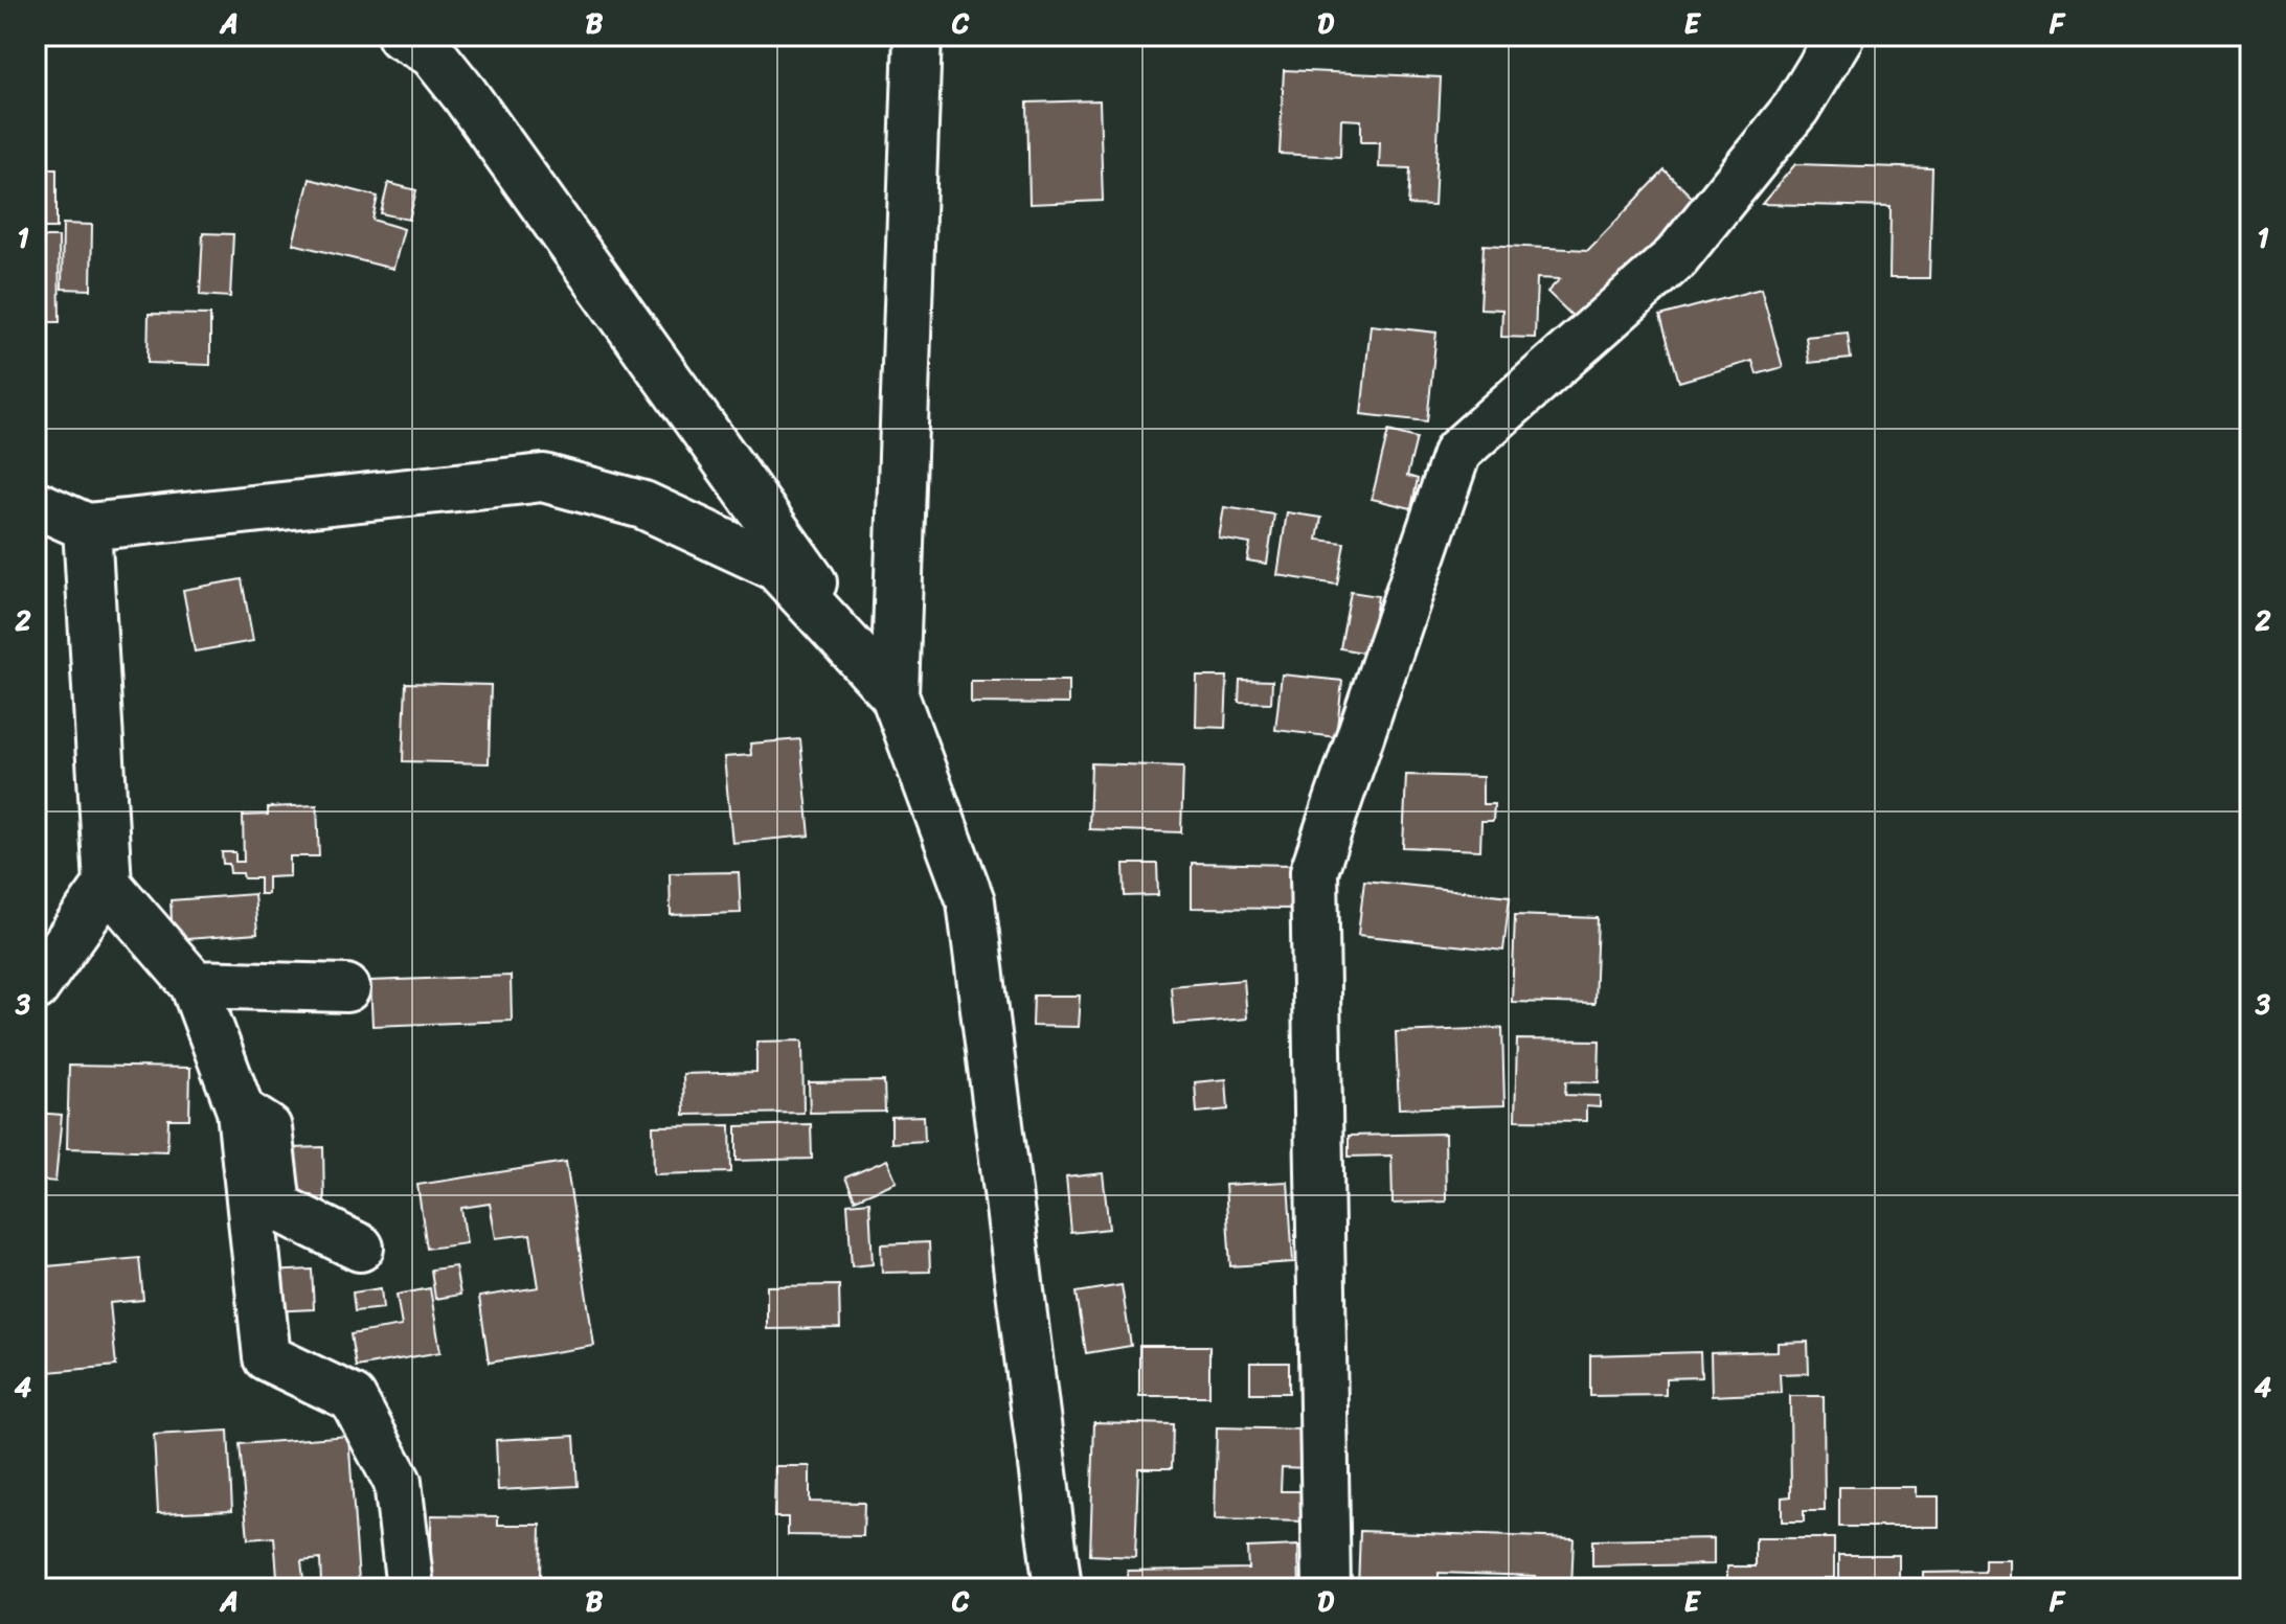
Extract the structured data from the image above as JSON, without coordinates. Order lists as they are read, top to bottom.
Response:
{
  "grid": {
    "columns": [
      "A",
      "B",
      "C",
      "D",
      "E",
      "F"
    ],
    "rows": [
      "1",
      "2",
      "3",
      "4"
    ]
  }
}
